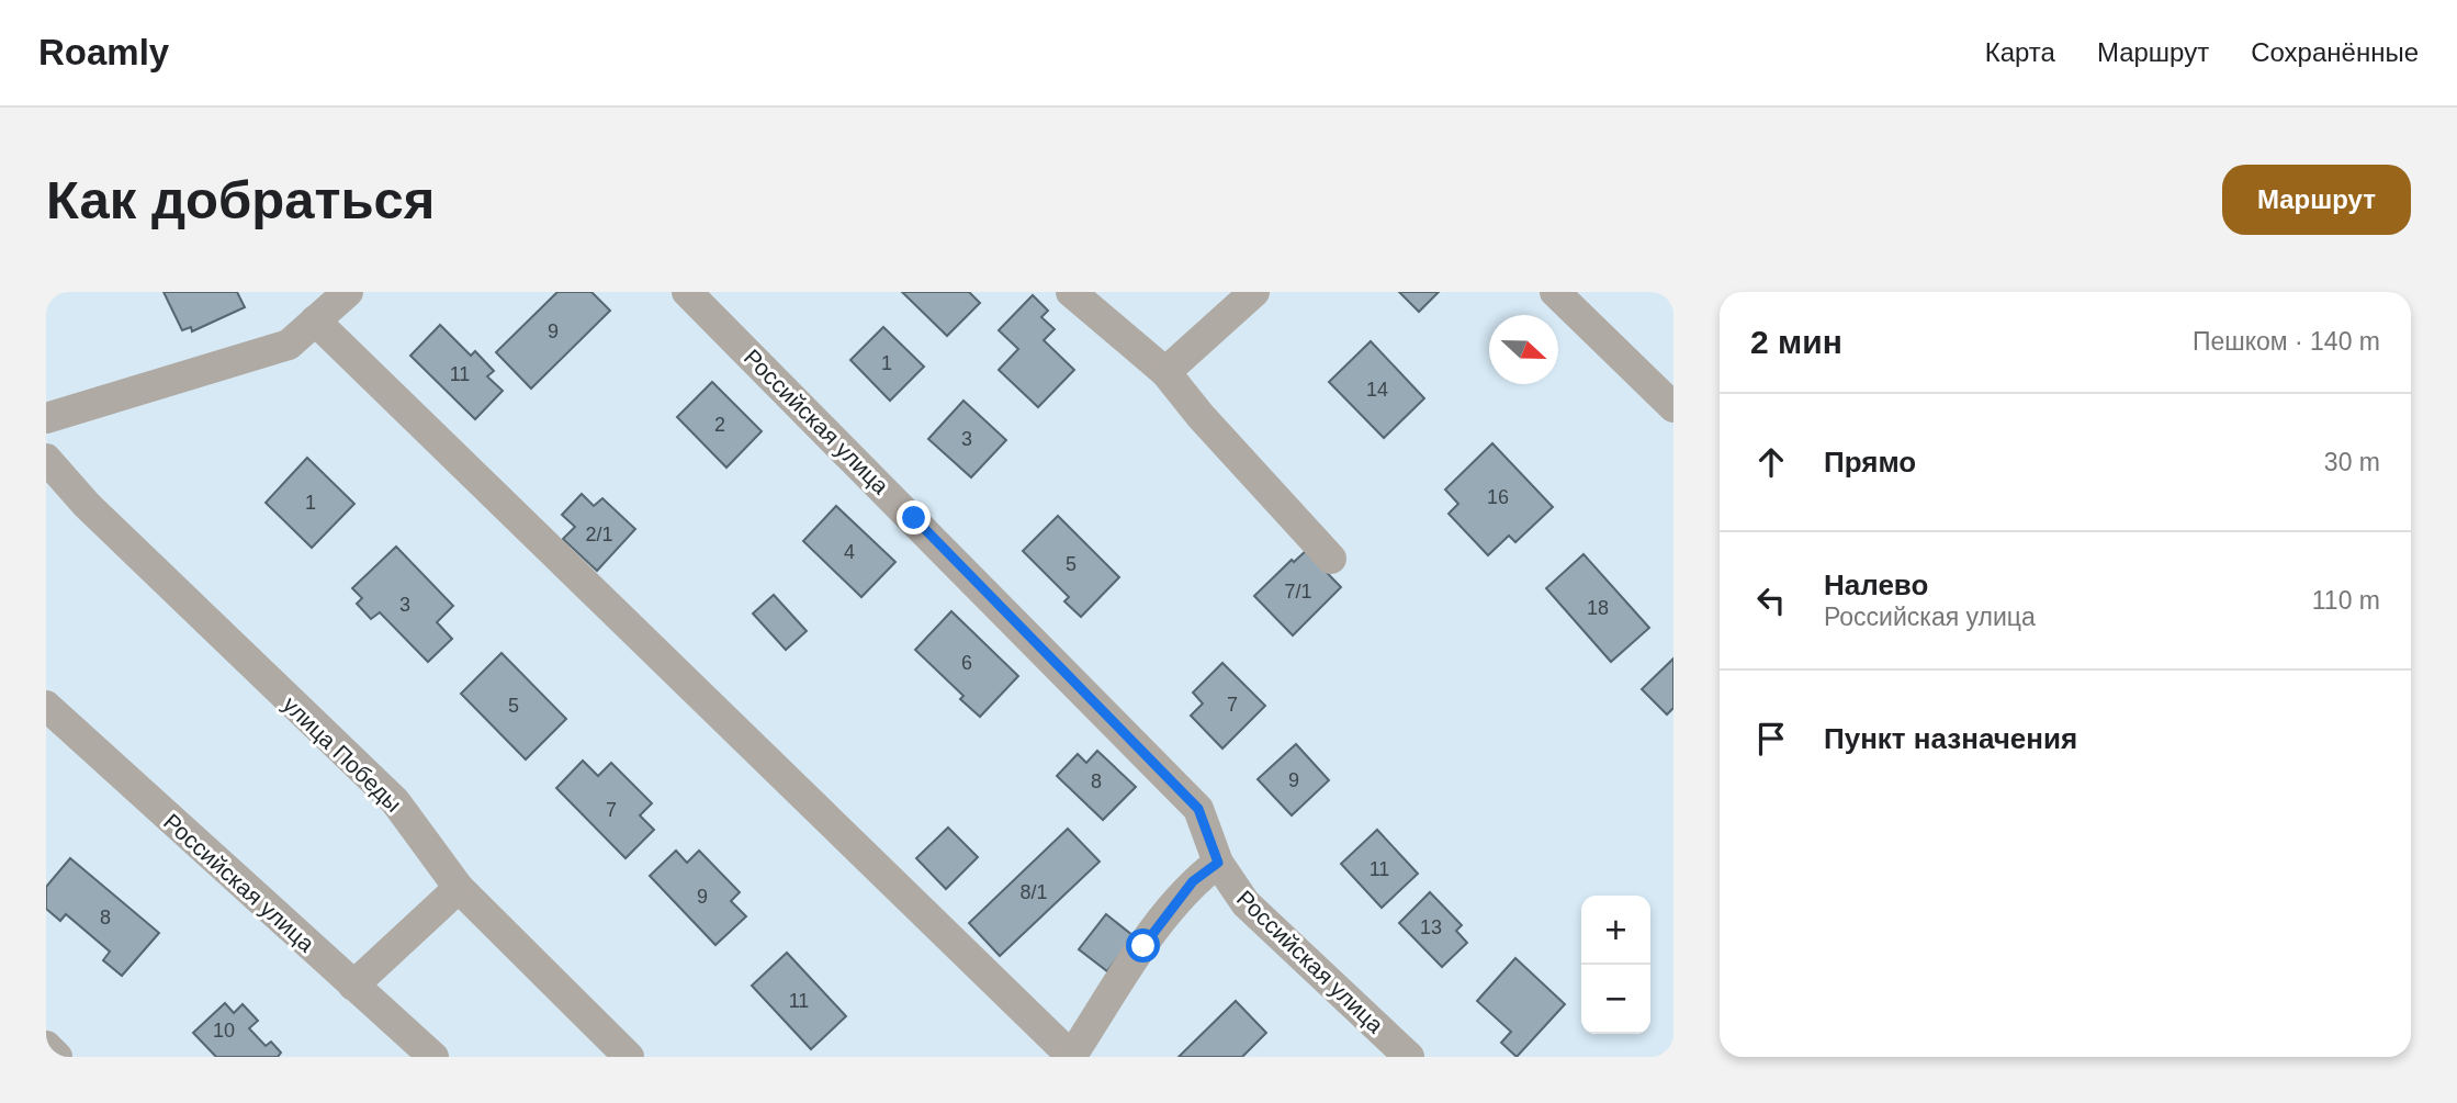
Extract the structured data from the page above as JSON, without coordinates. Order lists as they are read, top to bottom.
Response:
{
  "streets": {
    "street": ["Российская улица", "улица Победы"]
  },
  "house_numbers": [
    "9",
    "1",
    "11",
    "14",
    "2",
    "3",
    "16",
    "1",
    "2/1",
    "4",
    "5",
    "7/1",
    "3",
    "18",
    "6",
    "7",
    "5",
    "9",
    "8",
    "7",
    "11",
    "8/1",
    "9",
    "8",
    "13",
    "11",
    "10"
  ],
  "north": "right",
  "page": {
    "header": "Roamly",
    "nav": ["Карта", "Маршрут", "Сохранённые"],
    "buttons": "Маршрут",
    "title": "Как добраться",
    "heading": ["2 мин", "Пешком · 140 m"],
    "list": [
      ["Прямо", "30 m"],
      ["Налево", "Российская улица", "110 m"],
      "Пункт назначения"
    ],
    "map_buttons": ["+", "−"]
  }
}
